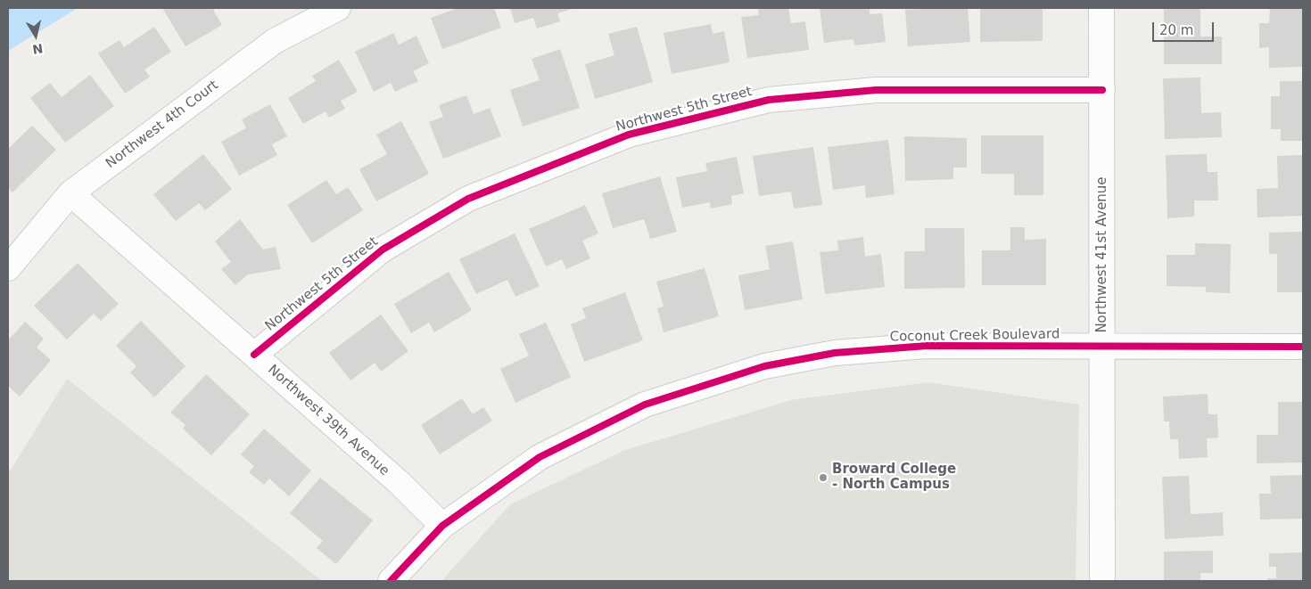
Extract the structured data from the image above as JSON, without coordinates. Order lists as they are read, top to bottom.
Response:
{
  "streets": {
    "street": [
      "Northwest 5th Street",
      "Northwest 4th Court",
      "Northwest 41st Avenue",
      "Coconut Creek Boulevard",
      "Northwest 39th Avenue"
    ]
  },
  "crossings": [
    ["Northwest 5th Street", "Northwest 41st Avenue"],
    ["Northwest 5th Street", "Northwest 39th Avenue"],
    ["Northwest 4th Court", "Northwest 39th Avenue"],
    ["Northwest 41st Avenue", "Coconut Creek Boulevard"],
    ["Coconut Creek Boulevard", "Northwest 39th Avenue"]
  ],
  "places": ["Broward College - North Campus"],
  "scale_bar": "20 m",
  "north": "bottom"
}
